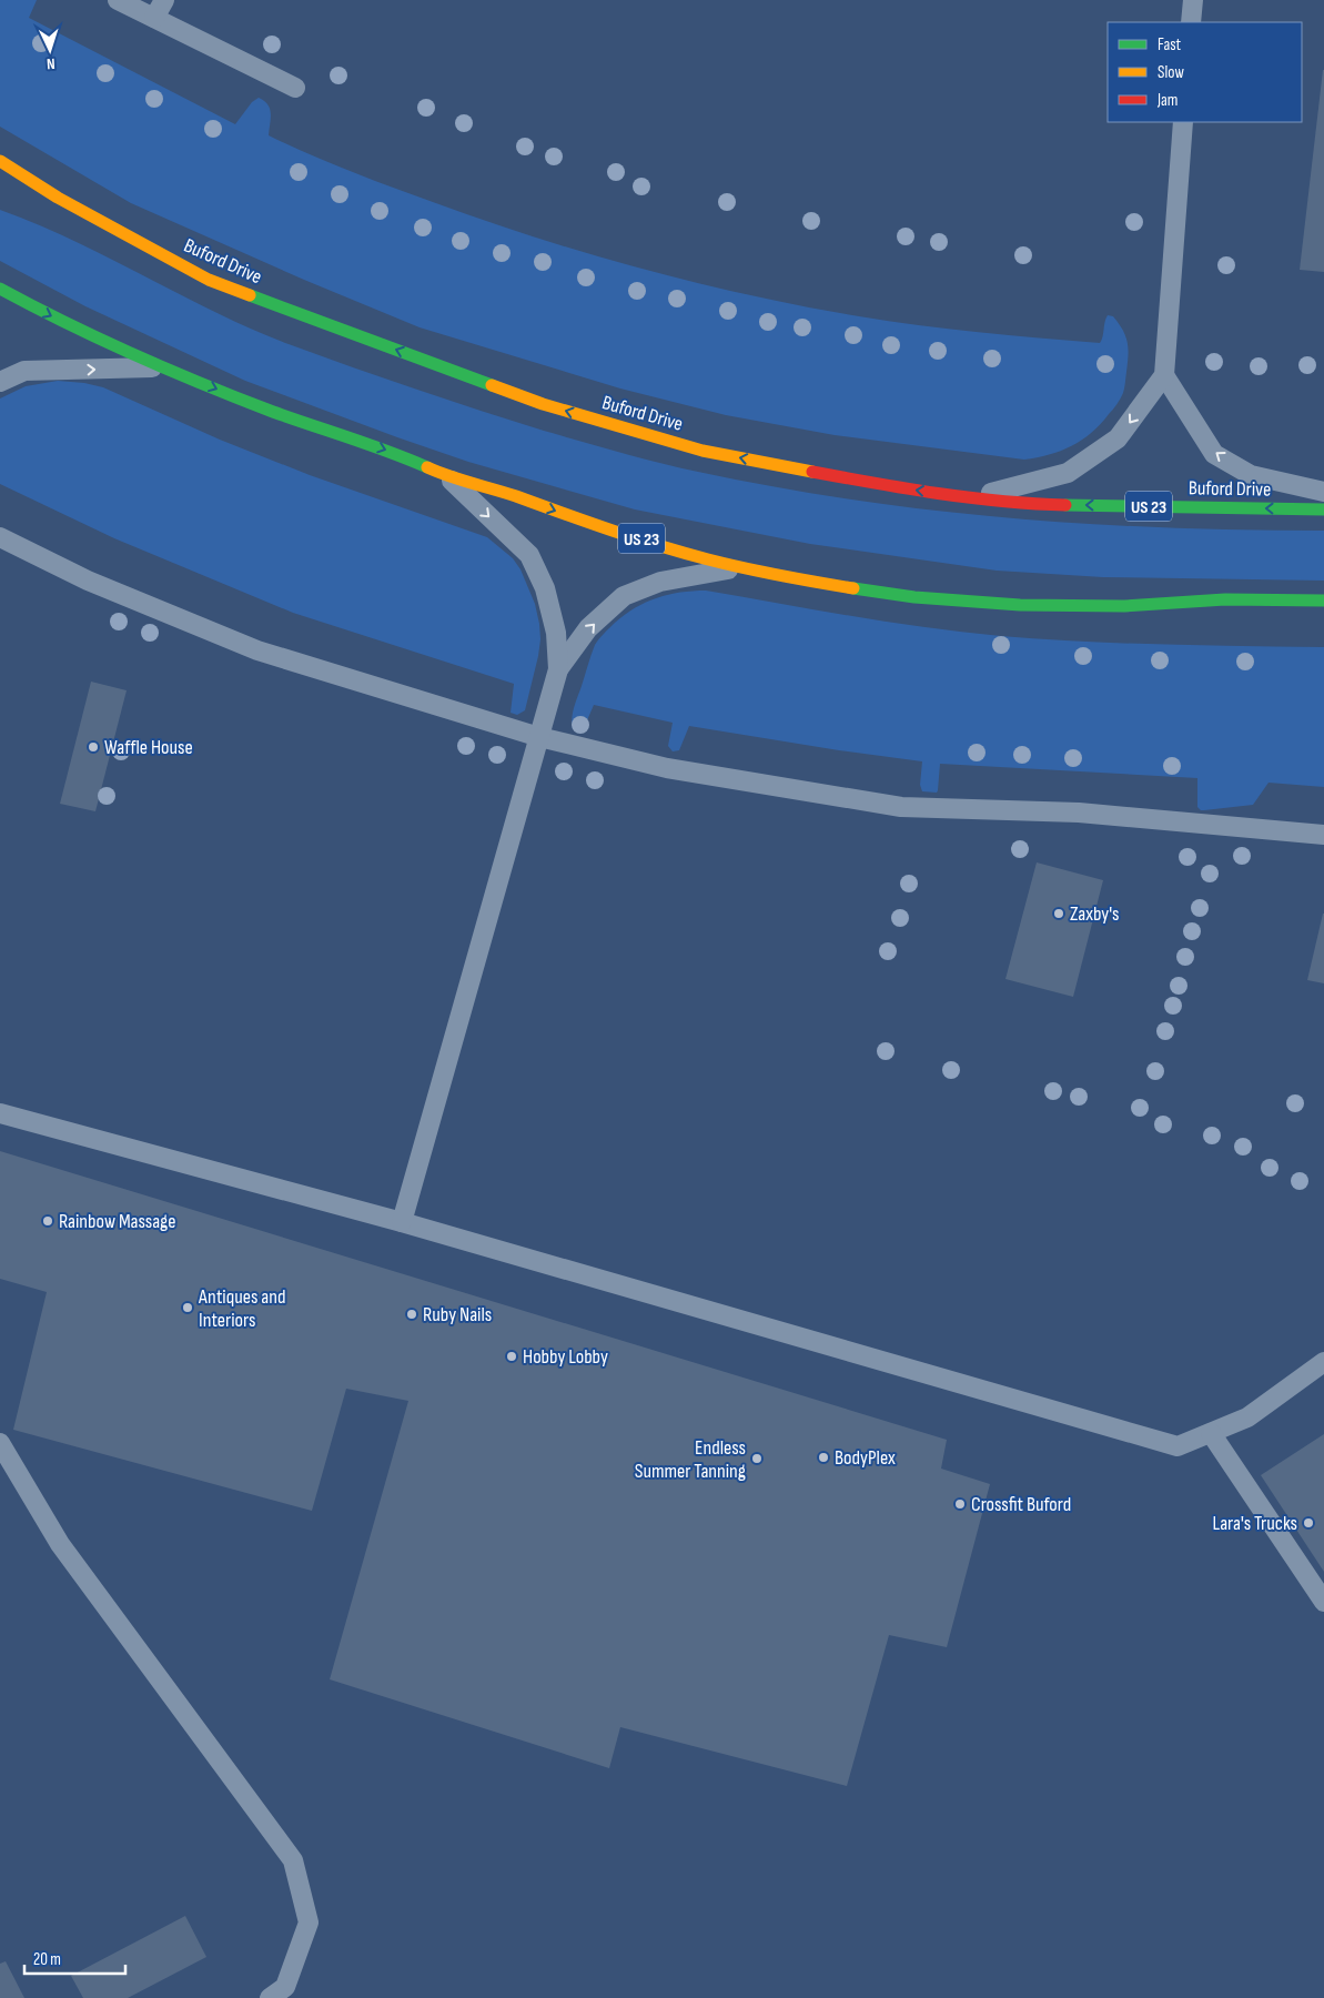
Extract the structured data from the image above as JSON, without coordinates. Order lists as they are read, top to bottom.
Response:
{
  "streets": {
    "highway": ["Buford Drive", "US 23"]
  },
  "places": [
    "Waffle House",
    "Zaxby's",
    "Rainbow Massage",
    "Antiques and Interiors",
    "Ruby Nails",
    "Hobby Lobby",
    "BodyPlex",
    "Endless Summer Tanning",
    "Crossfit Buford",
    "Lara's Trucks"
  ],
  "legend": ["Fast", "Slow", "Jam"],
  "scale_bar": "20 m",
  "north": "bottom"
}
